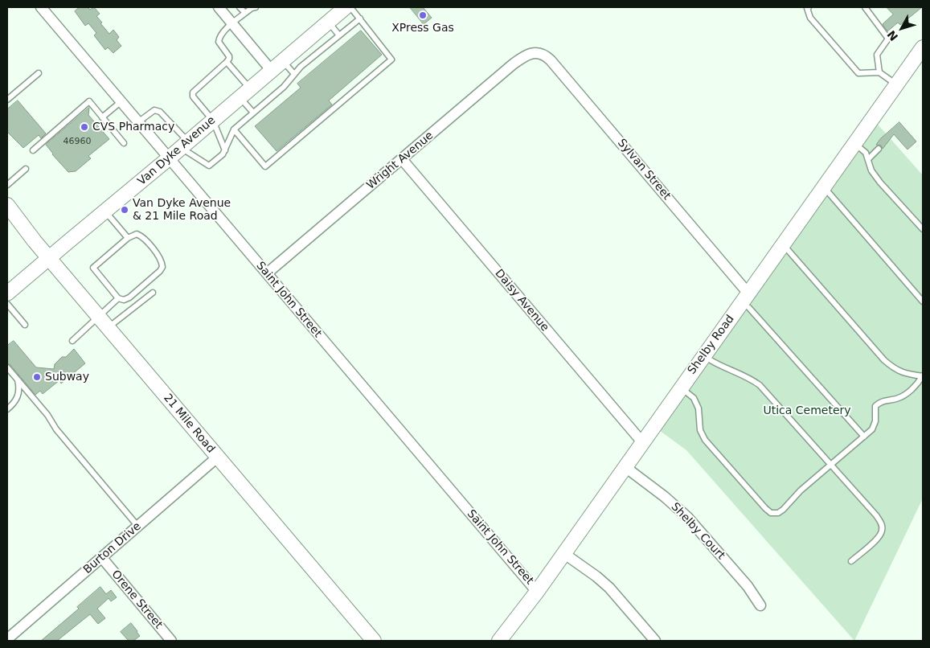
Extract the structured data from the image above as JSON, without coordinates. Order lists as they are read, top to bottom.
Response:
{
  "streets": {
    "street": [
      "Van Dyke Avenue",
      "Wright Avenue",
      "Sylvan Street",
      "Saint John Street",
      "Daisy Avenue",
      "Shelby Road",
      "21 Mile Road",
      "Shelby Court",
      "Burton Drive",
      "Orene Street"
    ]
  },
  "crossings": [
    ["Van Dyke Avenue", "Saint John Street"],
    ["Van Dyke Avenue", "21 Mile Road"],
    ["Wright Avenue", "Sylvan Street"],
    ["Wright Avenue", "Saint John Street"],
    ["Wright Avenue", "Daisy Avenue"],
    ["Sylvan Street", "Shelby Road"],
    ["Saint John Street", "Shelby Road"],
    ["Daisy Avenue", "Shelby Road"],
    ["Shelby Road", "Shelby Court"],
    ["21 Mile Road", "Burton Drive"],
    ["Burton Drive", "Orene Street"]
  ],
  "parks": ["Utica Cemetery"],
  "places": [
    "XPress Gas",
    "CVS Pharmacy",
    "Van Dyke Avenue & 21 Mile Road",
    "Subway"
  ],
  "house_numbers": ["46960"],
  "north": "bottom left"
}
